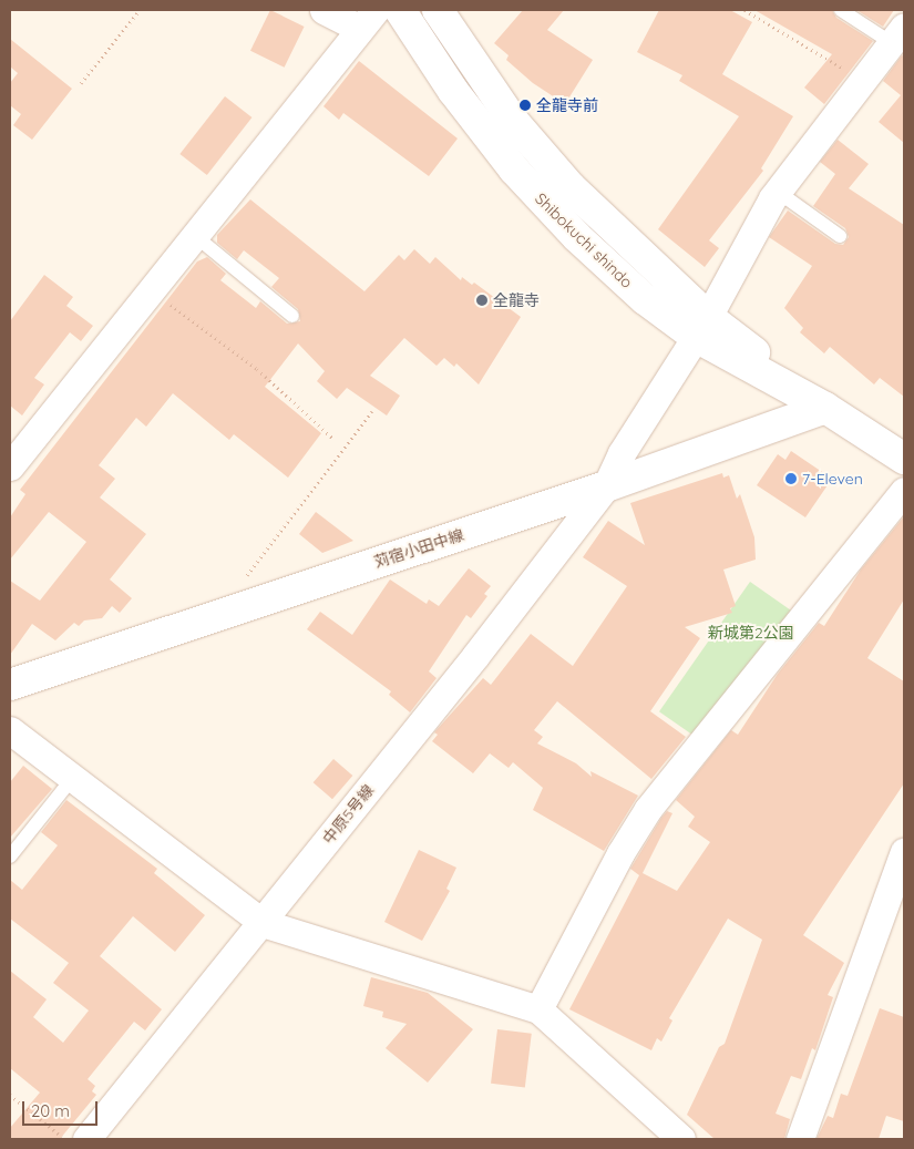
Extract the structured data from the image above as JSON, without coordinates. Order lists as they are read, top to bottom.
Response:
{
  "streets": {
    "street": ["Shibokuchi shindo", "苅宿小田中線", "中原5号線"]
  },
  "crossings": [
    ["Shibokuchi shindo", "苅宿小田中線"],
    ["Shibokuchi shindo", "中原5号線"],
    ["苅宿小田中線", "中原5号線"]
  ],
  "parks": ["新城第2公園"],
  "places": ["全龍寺前", "全龍寺", "7-Eleven"],
  "scale_bar": "20 m"
}
